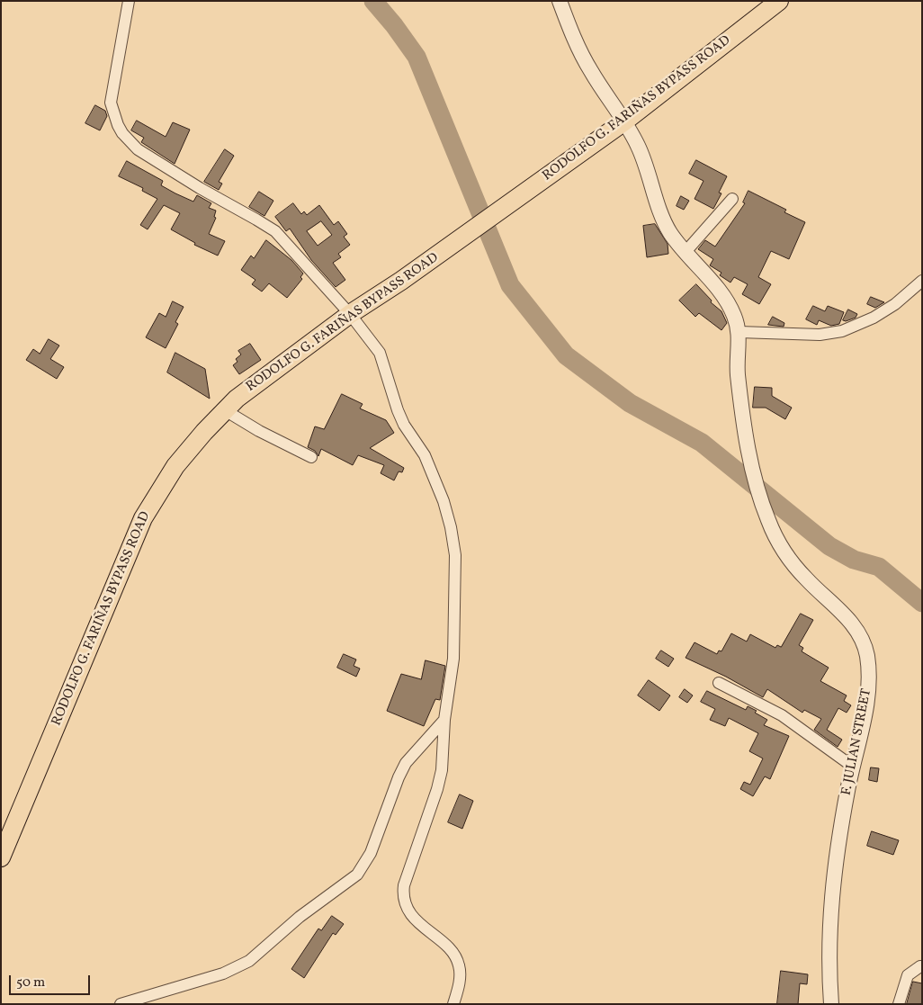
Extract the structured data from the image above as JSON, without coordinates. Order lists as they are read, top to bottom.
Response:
{
  "streets": {
    "main road": ["RODOLFO G. FARIÑAS BYPASS ROAD"],
    "street": ["F. JULIAN STREET"]
  },
  "crossings": [
    ["RODOLFO G. FARIÑAS BYPASS ROAD", "F. JULIAN STREET"]
  ],
  "scale_bar": "50 m"
}
